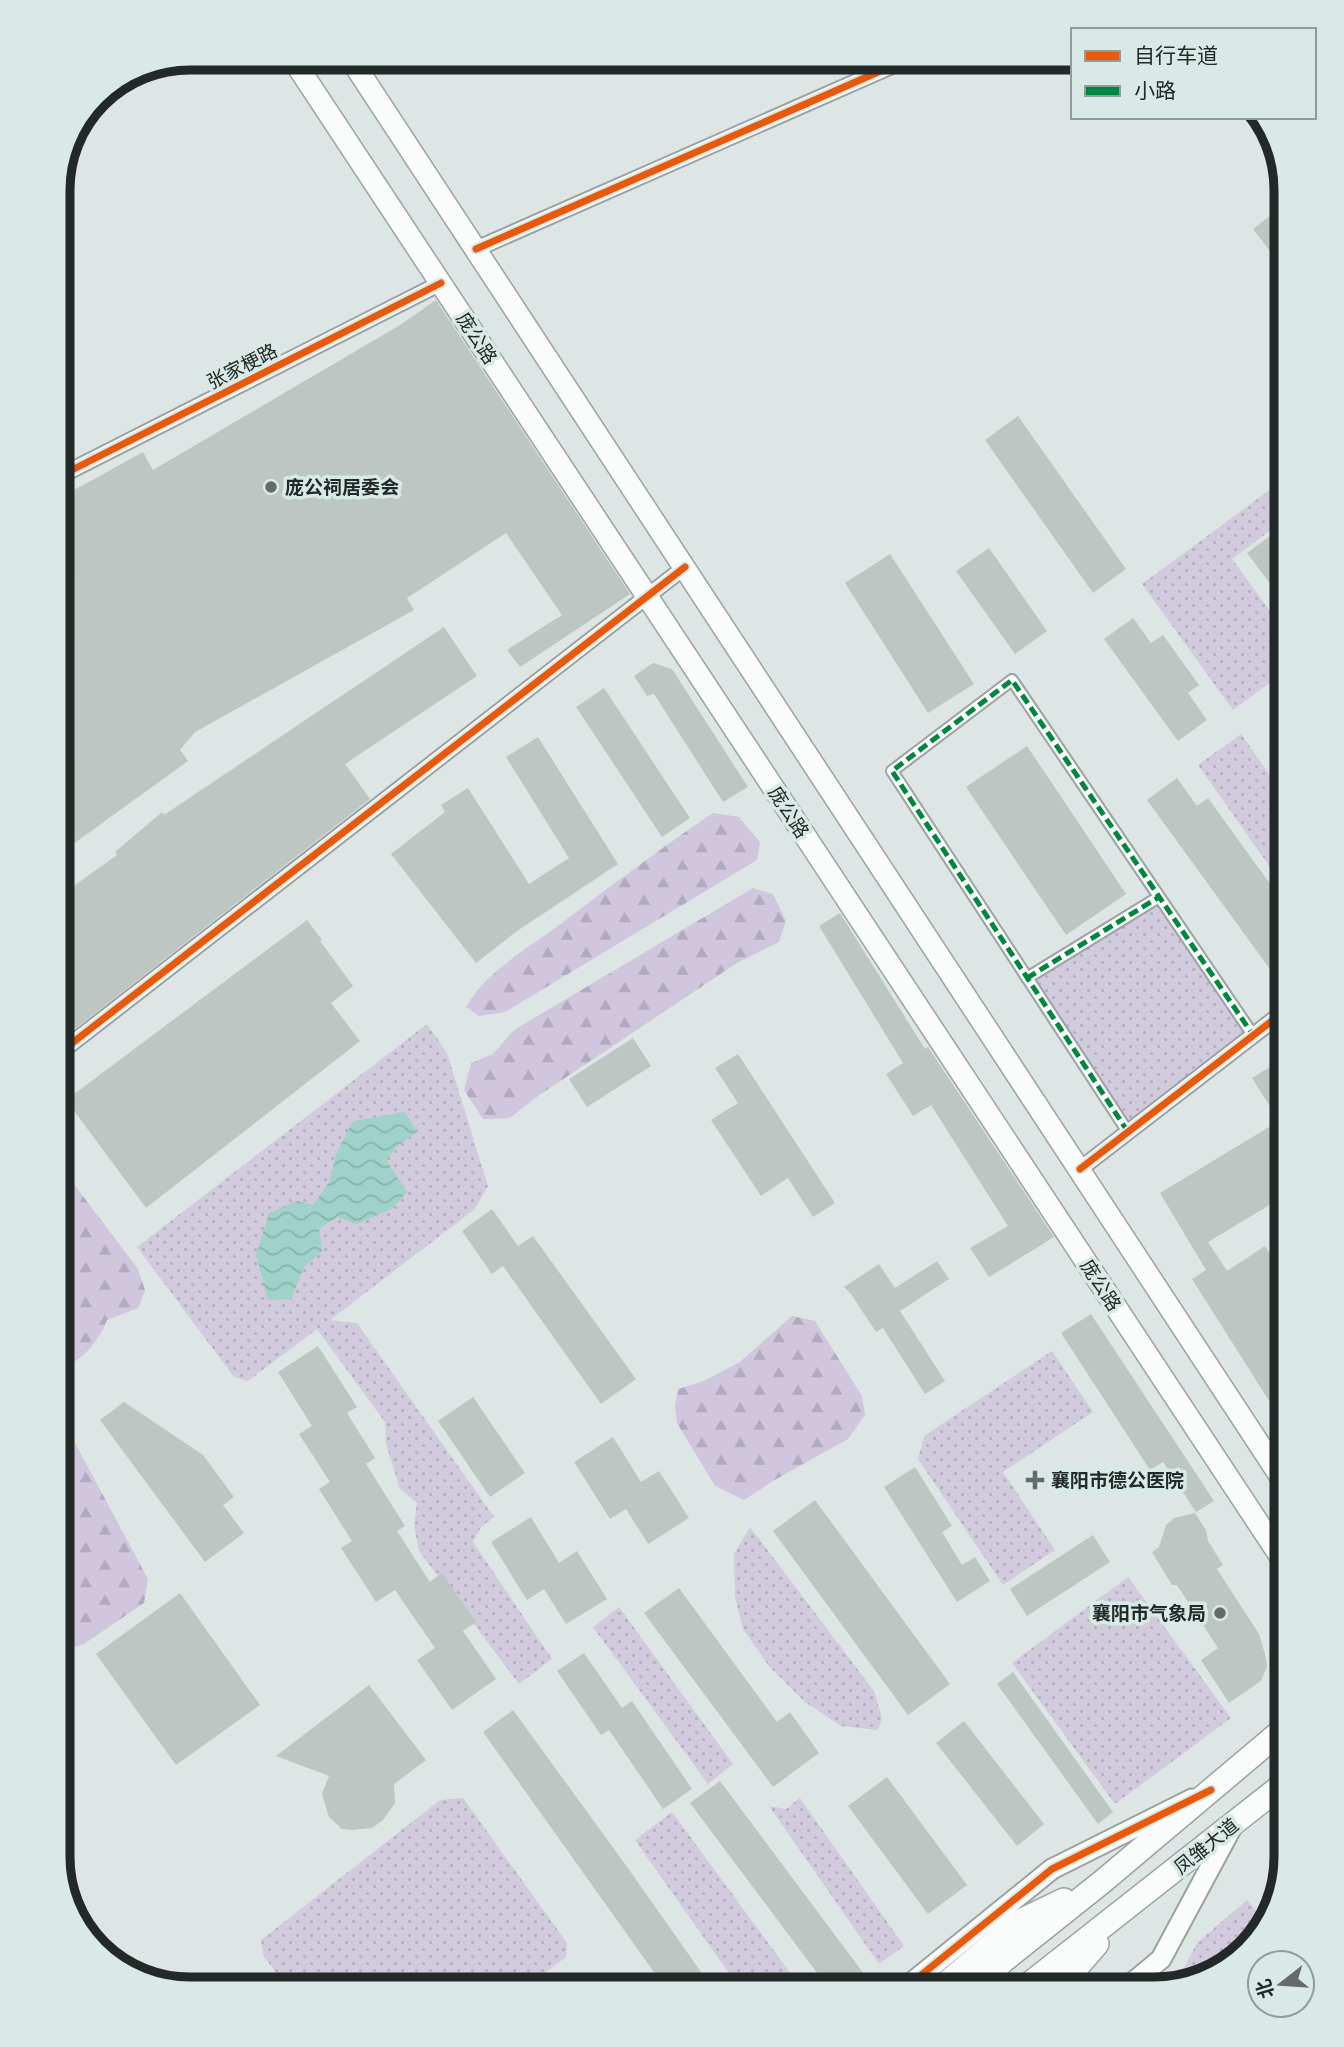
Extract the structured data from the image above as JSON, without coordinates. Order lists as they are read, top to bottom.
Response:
{
  "streets": {
    "main road": ["庞公路", "凤雏大道"],
    "street": ["张家梗路"]
  },
  "crossings": [
    ["庞公路", "张家梗路"]
  ],
  "places": {
    "other": ["庞公祠居委会", "襄阳市气象局"],
    "health": ["襄阳市德公医院"]
  },
  "legend": ["自行车道", "小路"],
  "north": "left"
}
